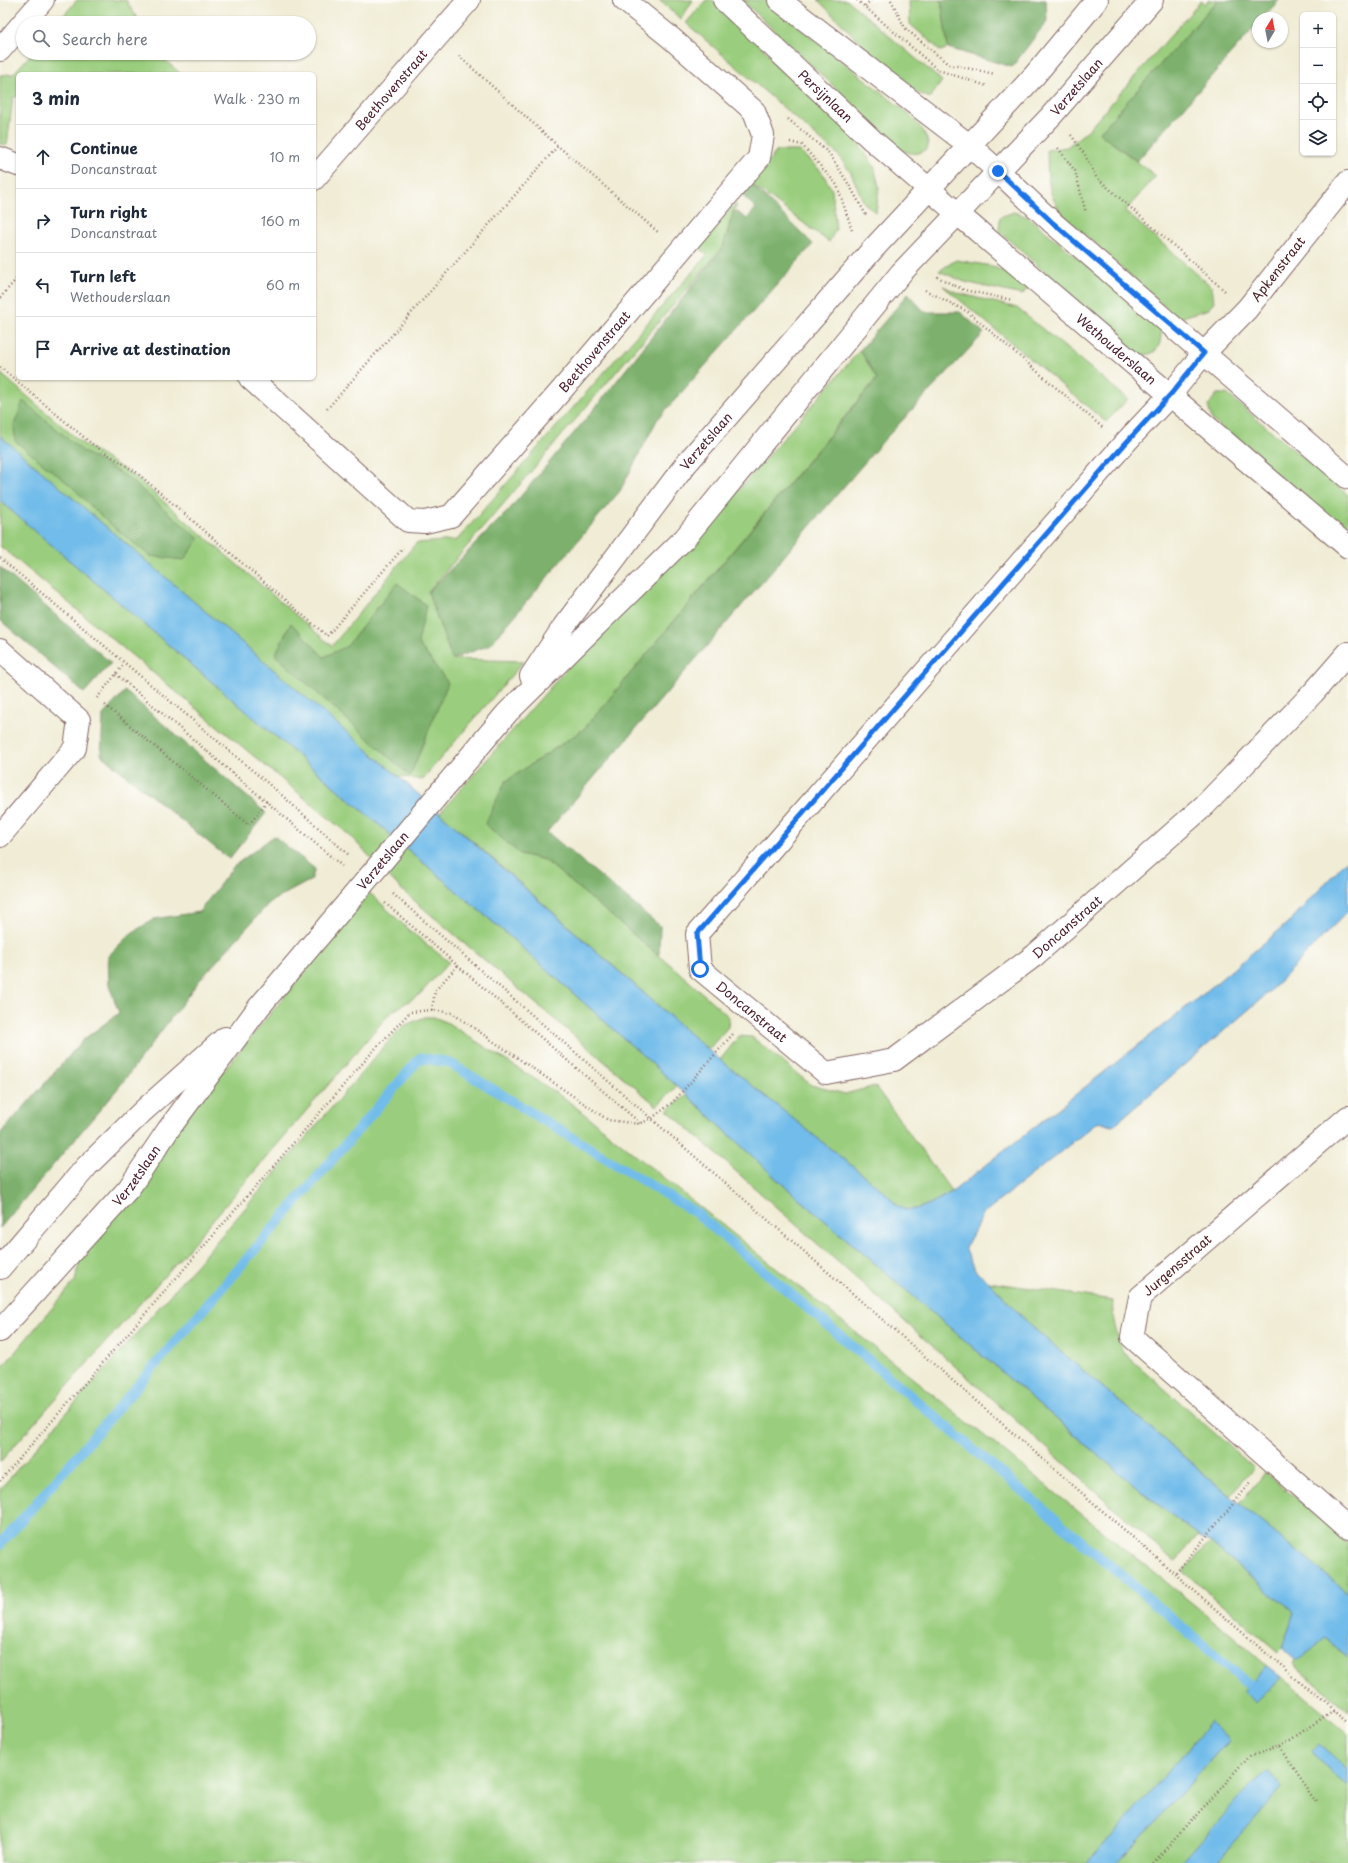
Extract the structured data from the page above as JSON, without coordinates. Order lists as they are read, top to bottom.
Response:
{
  "streets": {
    "street": [
      "Verzetslaan",
      "Beethovenstraat",
      "Persijnlaan",
      "Apkenstraat",
      "Wethouderslaan",
      "Doncanstraat",
      "Jurgensstraat"
    ]
  },
  "crossings": [
    ["Verzetslaan", "Persijnlaan"],
    ["Verzetslaan", "Wethouderslaan"],
    ["Apkenstraat", "Doncanstraat"],
    ["Wethouderslaan", "Doncanstraat"]
  ],
  "north": "top",
  "page": {
    "map_buttons": ["+", "−"],
    "search": "Search here",
    "heading": ["3 min", "Walk · 230 m"],
    "list": [
      ["Continue", "Doncanstraat", "10 m"],
      ["Turn right", "Doncanstraat", "160 m"],
      ["Turn left", "Wethouderslaan", "60 m"],
      "Arrive at destination"
    ]
  }
}
